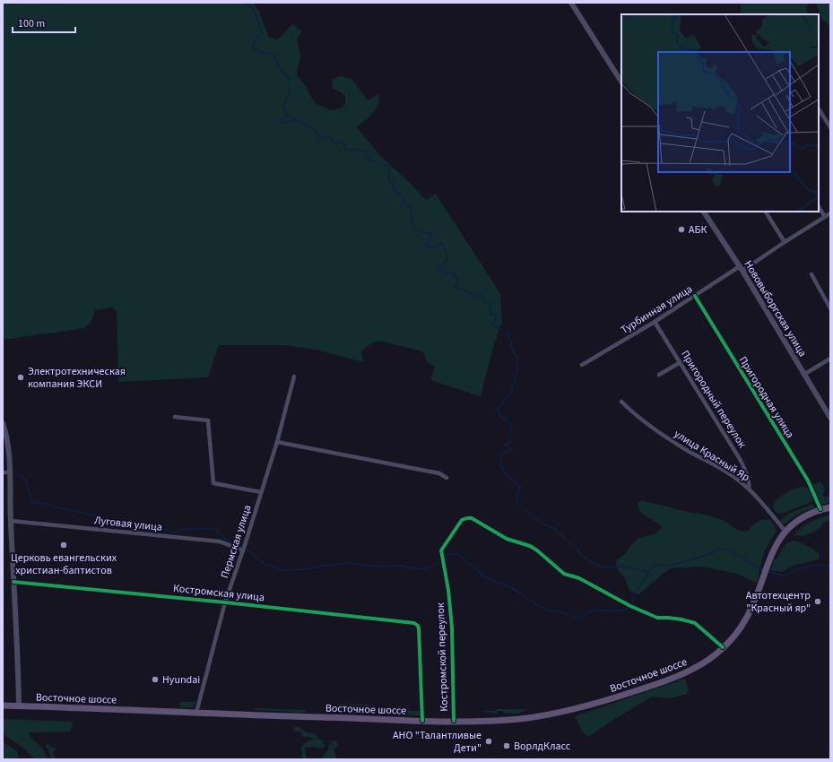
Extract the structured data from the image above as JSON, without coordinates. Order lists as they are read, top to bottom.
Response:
{
  "streets": {
    "main road": ["Восточное шоссе"],
    "street": [
      "Нововыборгская улица",
      "Турбинная улица",
      "Пригородная улица",
      "Пригородный переулок",
      "улица Красный Яр",
      "Луговая улица",
      "Пермская улица",
      "Костромская улица",
      "Костромской переулок"
    ]
  },
  "crossings": [
    ["Нововыборгская улица", "Турбинная улица"],
    ["Турбинная улица", "Пригородная улица"],
    ["Турбинная улица", "Пригородный переулок"],
    ["Пригородная улица", "Восточное шоссе"],
    ["Пригородный переулок", "улица Красный Яр"],
    ["улица Красный Яр", "Восточное шоссе"],
    ["Луговая улица", "Пермская улица"],
    ["Пермская улица", "Костромская улица"],
    ["Пермская улица", "Восточное шоссе"],
    ["Костромская улица", "Восточное шоссе"],
    ["Костромской переулок", "Восточное шоссе"]
  ],
  "places": [
    "АБК",
    "Электротехническая компания ЭКСИ",
    "Церковь евангельских христиан-баптистов",
    "Автотехцентр \"Красный яр\"",
    "Hyundai",
    "АНО \"Талантливые Дети\"",
    "ВорлдКласс"
  ],
  "scale_bar": "100 m"
}
